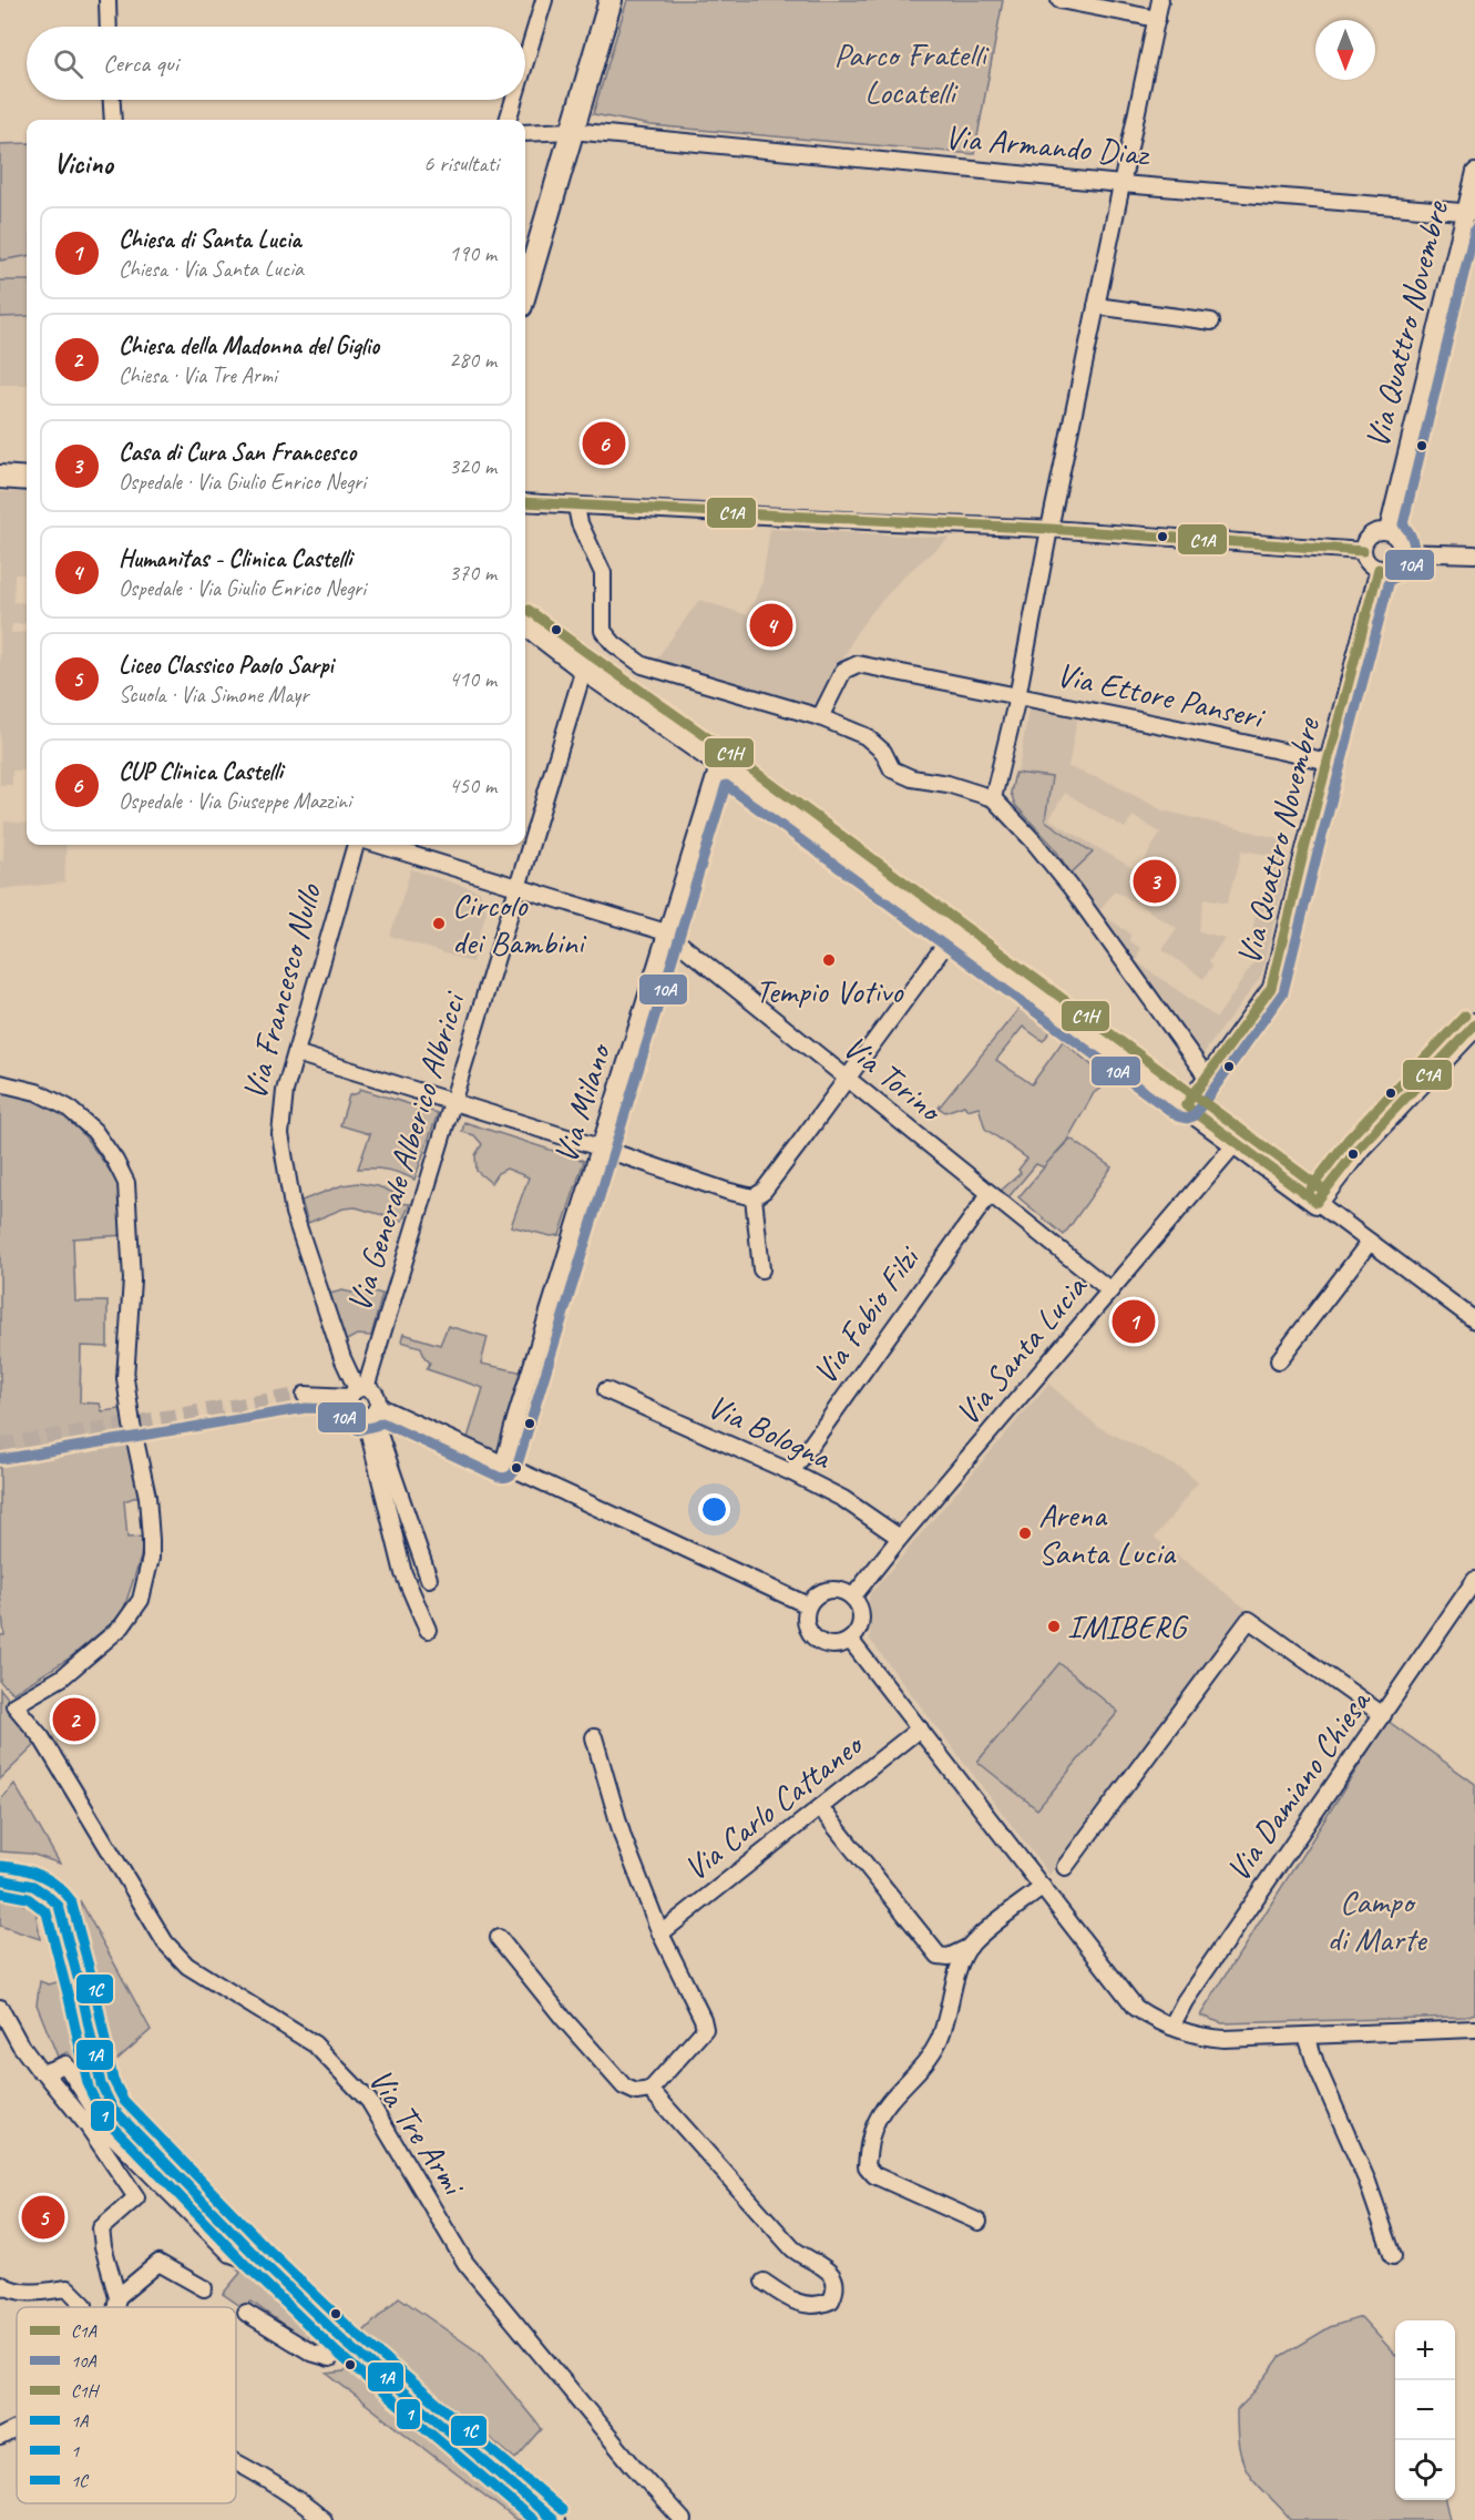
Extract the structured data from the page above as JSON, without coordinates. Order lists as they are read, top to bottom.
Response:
{
  "streets": {
    "street": [
      "Via Armando Diaz",
      "Via Quattro Novembre",
      "Via Ettore Panseri",
      "Via Francesco Nullo",
      "Via Torino",
      "Via Milano",
      "Via Generale Alberico Albricci",
      "Via Fabio Filzi",
      "Via Santa Lucia",
      "Via Bologna",
      "Via Damiano Chiesa",
      "Via Carlo Cattaneo",
      "Via Tre Armi"
    ]
  },
  "crossings": [
    ["Via Armando Diaz", "Via Quattro Novembre"],
    ["Via Quattro Novembre", "Via Ettore Panseri"],
    ["Via Francesco Nullo", "Via Generale Alberico Albricci"],
    ["Via Torino", "Via Milano"],
    ["Via Torino", "Via Generale Alberico Albricci"],
    ["Via Torino", "Via Fabio Filzi"],
    ["Via Torino", "Via Santa Lucia"],
    ["Via Fabio Filzi", "Via Bologna"],
    ["Via Santa Lucia", "Via Bologna"]
  ],
  "parks": ["Parco Fratelli Locatelli", "Campo di Marte"],
  "places": [
    "Circolo dei Bambini",
    "Tempio Votivo",
    "Arena Santa Lucia",
    "IMIBERG"
  ],
  "lines": [
    "transit line 10A",
    "transit line C1A",
    "transit line C1H",
    "transit line 1C",
    "transit line 1A",
    "transit line 1"
  ],
  "legend": [
    "C1A",
    "10A",
    "C1H",
    "1A",
    "1",
    "1C"
  ],
  "north": "bottom",
  "page": {
    "search": "Cerca qui",
    "heading": ["Vicino", "6 risultati"],
    "list": [
      {
        "mark": "1",
        "name": "Chiesa di Santa Lucia",
        "note": "Chiesa · Via Santa Lucia",
        "value": "190 m"
      },
      {
        "mark": "2",
        "name": "Chiesa della Madonna del Giglio",
        "note": "Chiesa · Via Tre Armi",
        "value": "280 m"
      },
      {
        "mark": "3",
        "name": "Casa di Cura San Francesco",
        "note": "Ospedale · Via Giulio Enrico Negri",
        "value": "320 m"
      },
      {
        "mark": "4",
        "name": "Humanitas - Clinica Castelli",
        "note": "Ospedale · Via Giulio Enrico Negri",
        "value": "370 m"
      },
      {
        "mark": "5",
        "name": "Liceo Classico Paolo Sarpi",
        "note": "Scuola · Via Simone Mayr",
        "value": "410 m"
      },
      {
        "mark": "6",
        "name": "CUP Clinica Castelli",
        "note": "Ospedale · Via Giuseppe Mazzini",
        "value": "450 m"
      }
    ],
    "pins": [
      "6",
      "4",
      "3",
      "1",
      "2",
      "5"
    ],
    "map_buttons": ["+", "−"]
  }
}
